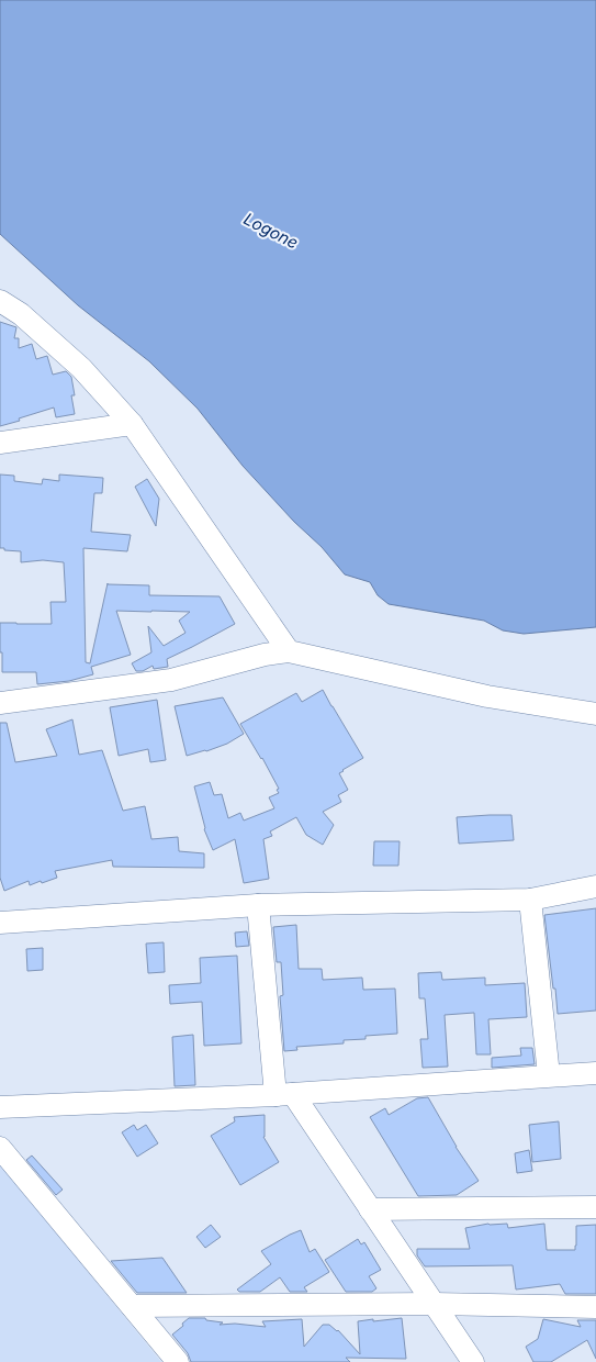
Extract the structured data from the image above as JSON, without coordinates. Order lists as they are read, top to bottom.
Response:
{
  "water": ["Logone"]
}
